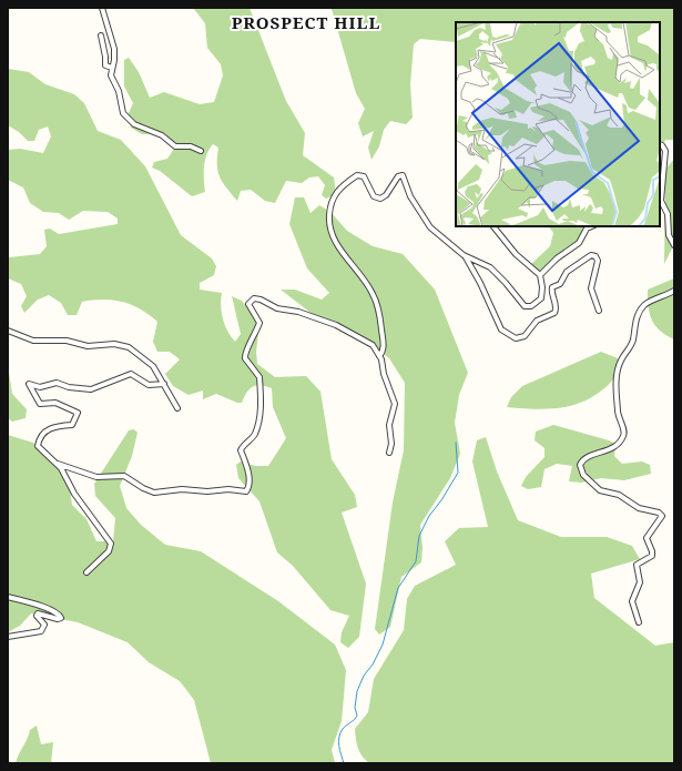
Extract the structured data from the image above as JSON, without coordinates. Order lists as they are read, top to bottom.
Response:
{
  "districts": ["PROSPECT HILL"]
}
